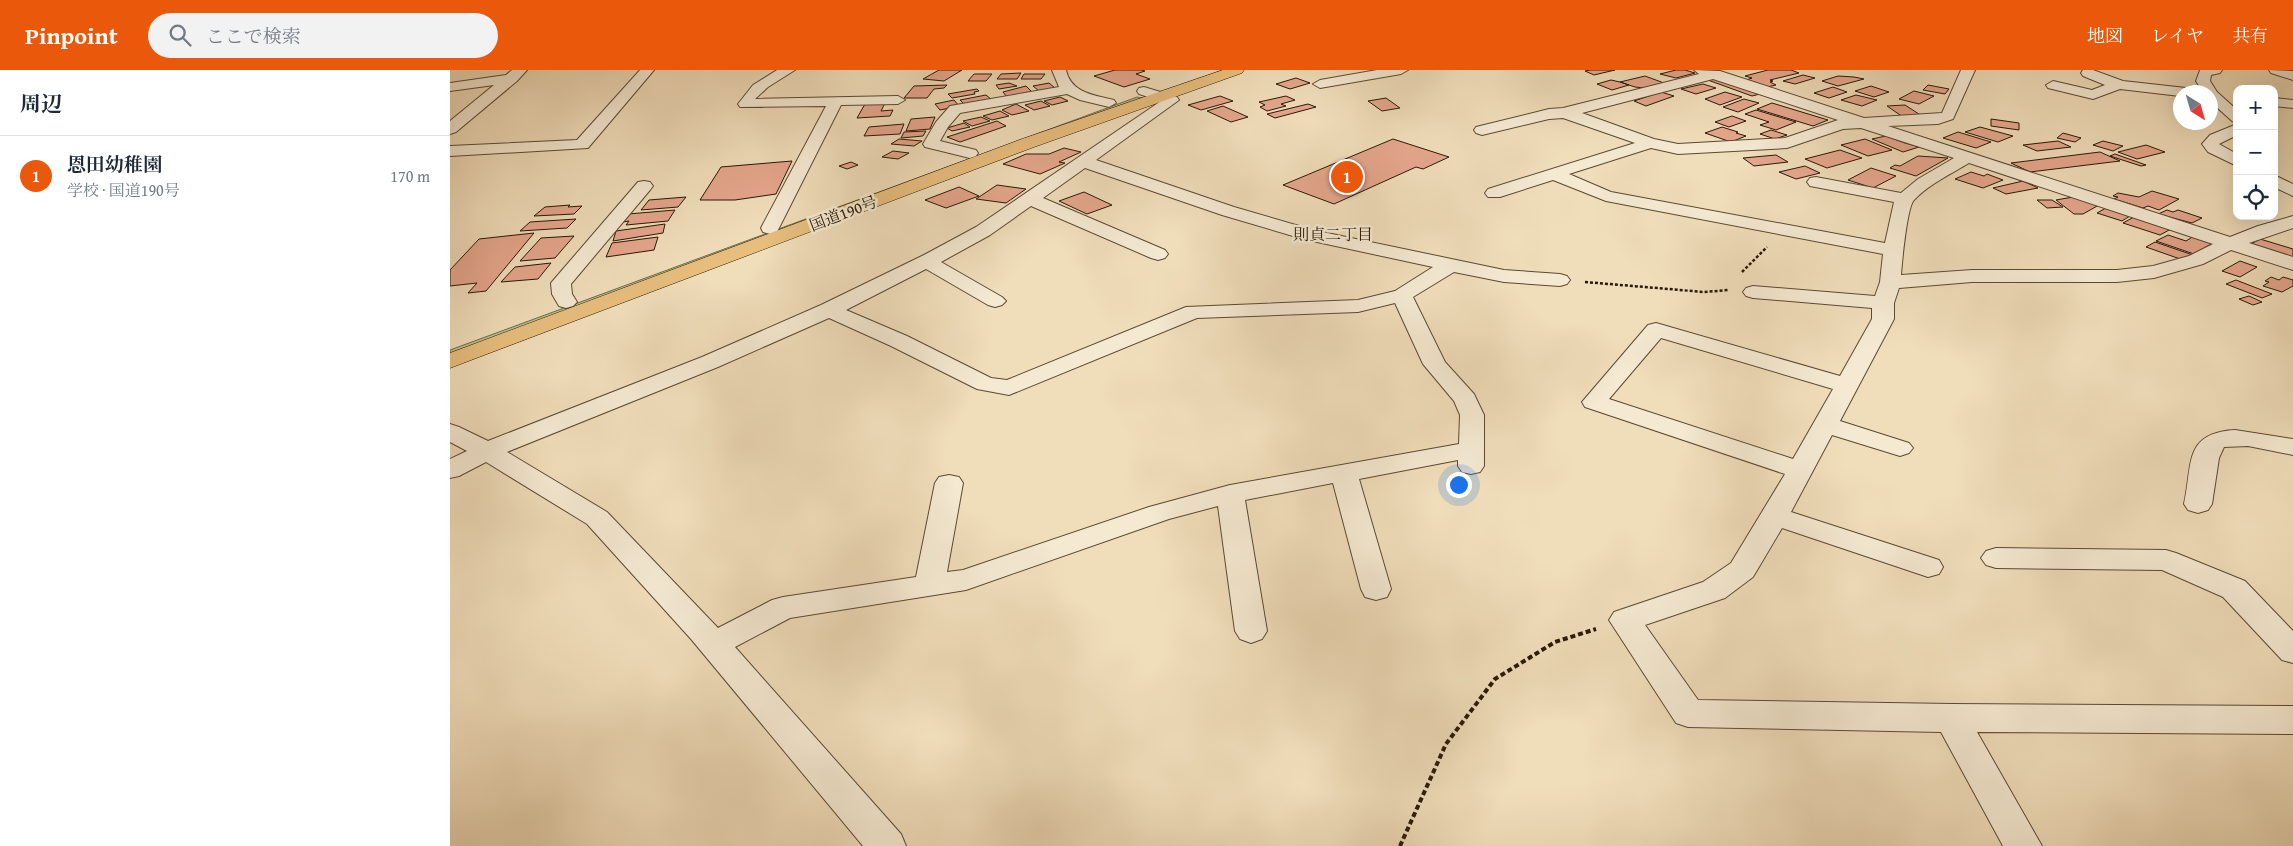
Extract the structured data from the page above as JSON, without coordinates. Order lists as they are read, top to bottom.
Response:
{
  "streets": {
    "highway": ["国道190号"]
  },
  "districts": ["則貞二丁目"],
  "north": "bottom right",
  "page": {
    "header": "Pinpoint",
    "search": "ここで検索",
    "nav": ["地図", "レイヤ", "共有"],
    "heading": "周辺",
    "map_buttons": ["+", "−"],
    "list": [
      {
        "mark": "1",
        "name": "恩田幼稚園",
        "note": "学校 · 国道190号",
        "value": "170 m"
      }
    ],
    "pins": "1"
  }
}
